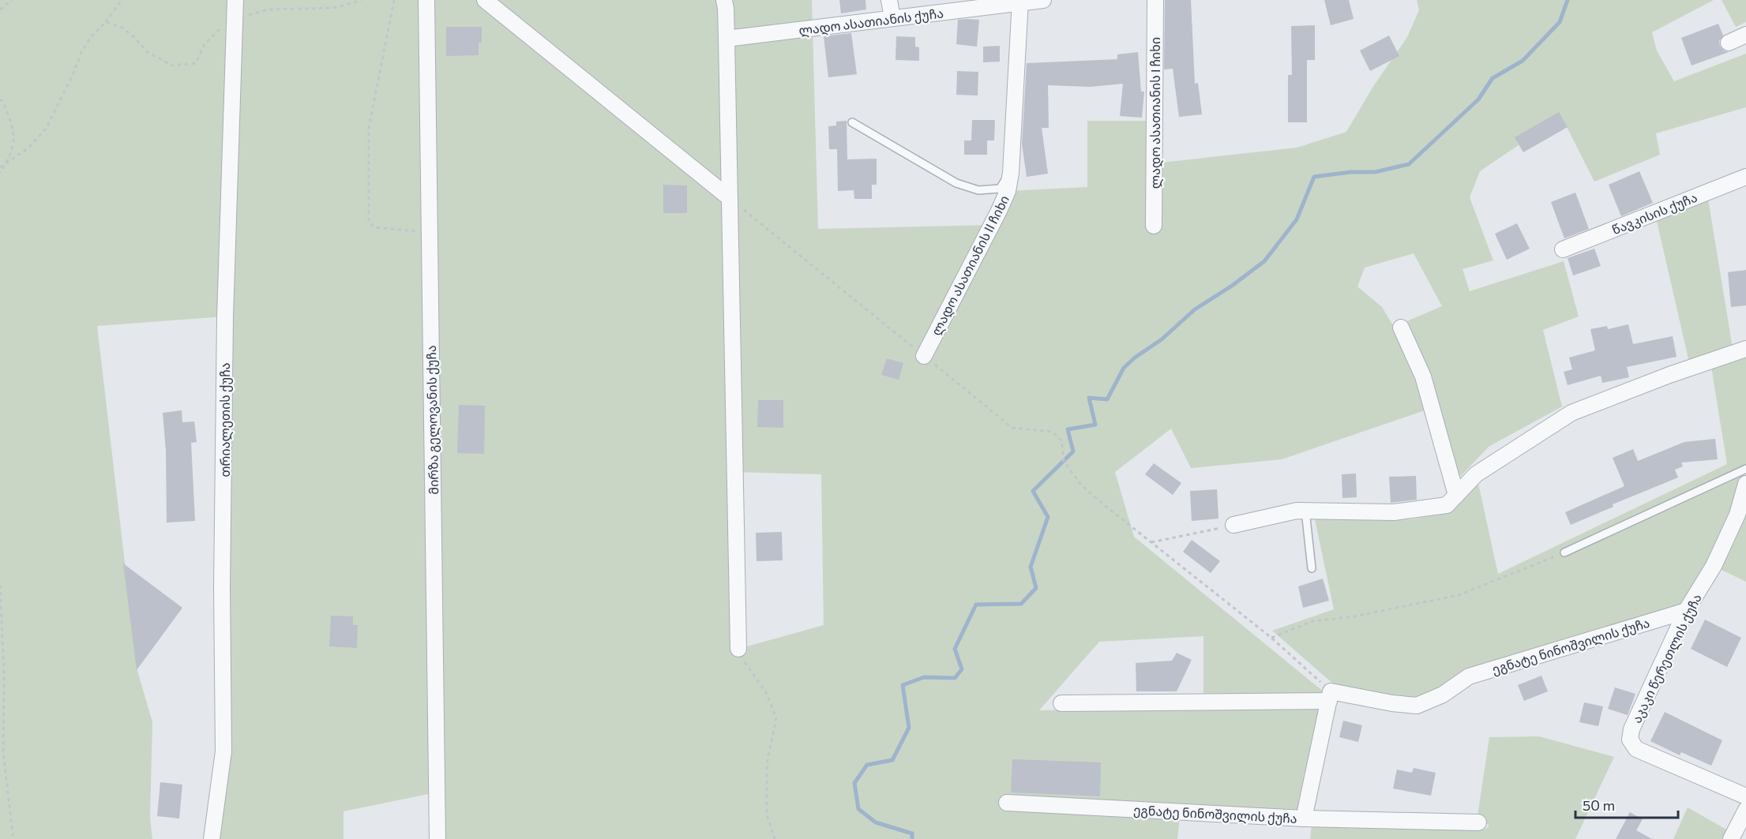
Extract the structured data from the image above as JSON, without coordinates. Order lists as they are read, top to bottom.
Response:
{
  "streets": {
    "street": [
      "ლადო ასათიანის ქუჩა",
      "ლადო ასათიანის I ჩიხი",
      "წავკისის ქუჩა",
      "ლადო ასათიანის II ჩიხი",
      "თრიალეთის ქუჩა",
      "მირზა გელოვანის ქუჩა",
      "ეგნატე ნინოშვილის ქუჩა",
      "აკაკი წერეთლის ქუჩა"
    ]
  },
  "crossings": [
    ["ლადო ასათიანის ქუჩა", "ლადო ასათიანის II ჩიხი"],
    ["ეგნატე ნინოშვილის ქუჩა", "აკაკი წერეთლის ქუჩა"]
  ],
  "scale_bar": "50 m"
}
